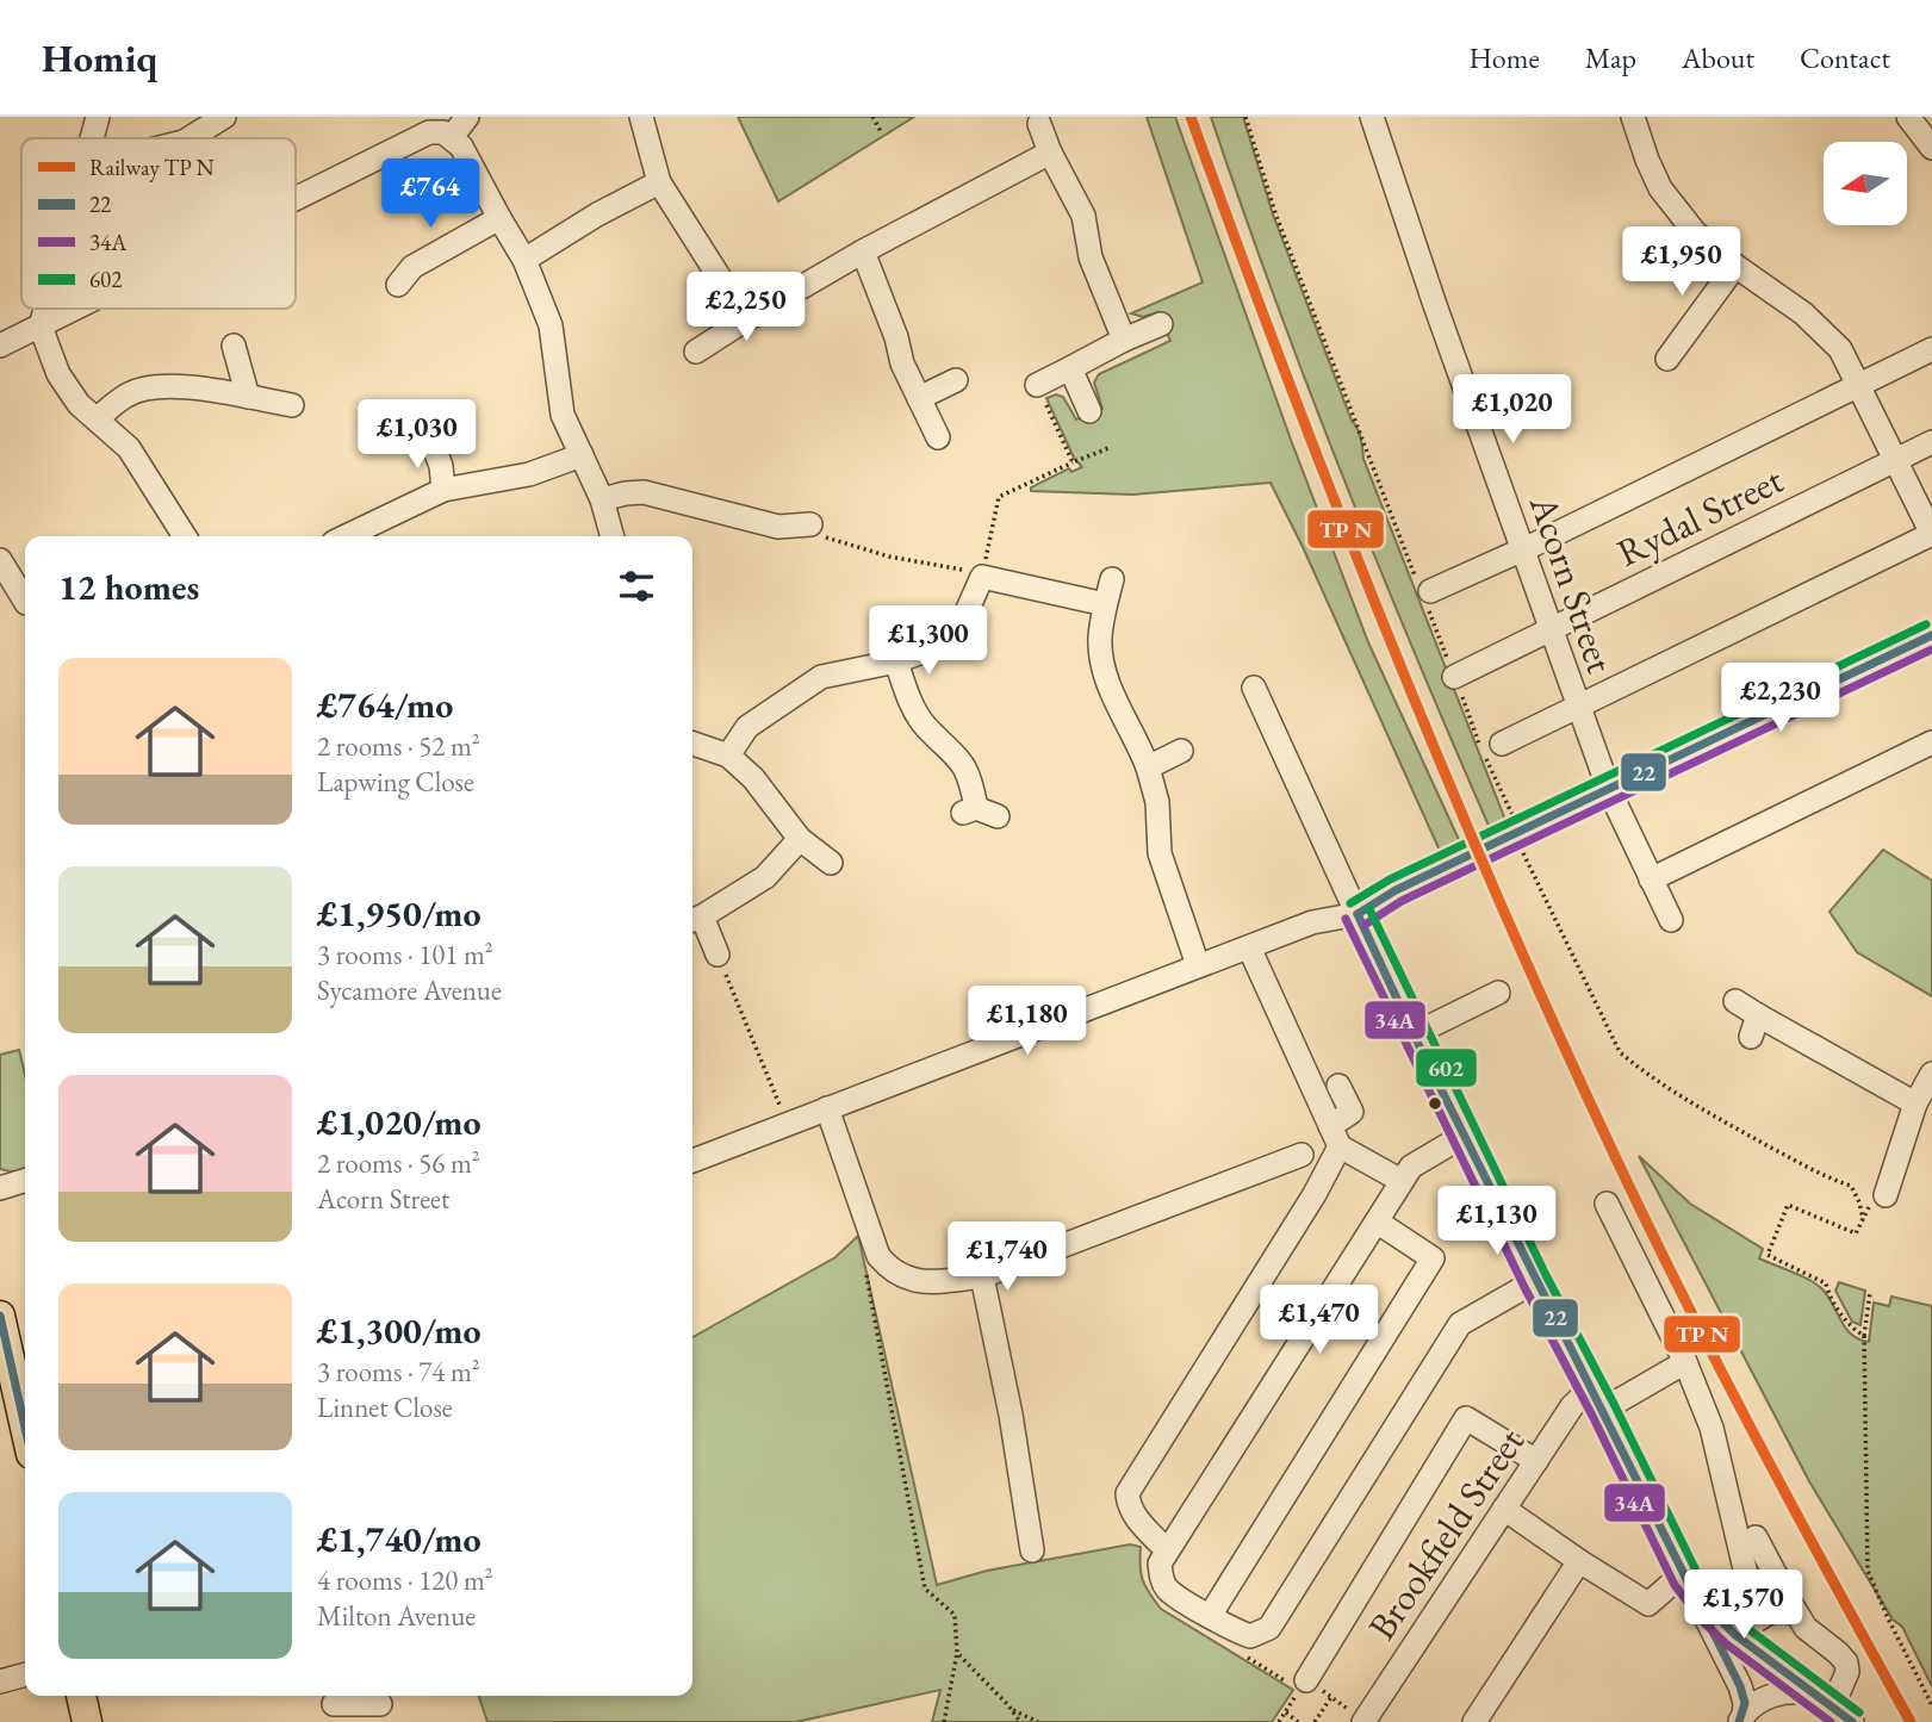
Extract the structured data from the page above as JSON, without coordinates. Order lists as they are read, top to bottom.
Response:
{
  "streets": {
    "street": ["Rydal Street", "Acorn Street", "Brookfield Street"]
  },
  "crossings": [
    ["Rydal Street", "Acorn Street"]
  ],
  "lines": ["transit line 602", "transit line 22", "transit line 34A"],
  "legend": [
    "Railway TP N",
    "22",
    "34A",
    "602"
  ],
  "north": "left",
  "page": {
    "header": "Homiq",
    "nav": [
      "Home",
      "Map",
      "About",
      "Contact"
    ],
    "price": [
      "£764",
      "£1,950",
      "£2,250",
      "£1,020",
      "£1,030",
      "£1,300",
      "£2,230",
      "£1,180",
      "£1,130",
      "£1,740",
      "£1,470",
      "£1,570"
    ],
    "heading": "12 homes",
    "list": [
      {
        "name": "£764/mo",
        "note": "2 rooms · 52 m² · Lapwing Close"
      },
      {
        "name": "£1,950/mo",
        "note": "3 rooms · 101 m² · Sycamore Avenue"
      },
      {
        "name": "£1,020/mo",
        "note": "2 rooms · 56 m² · Acorn Street"
      },
      {
        "name": "£1,300/mo",
        "note": "3 rooms · 74 m² · Linnet Close"
      },
      {
        "name": "£1,740/mo",
        "note": "4 rooms · 120 m² · Milton Avenue"
      }
    ]
  }
}
